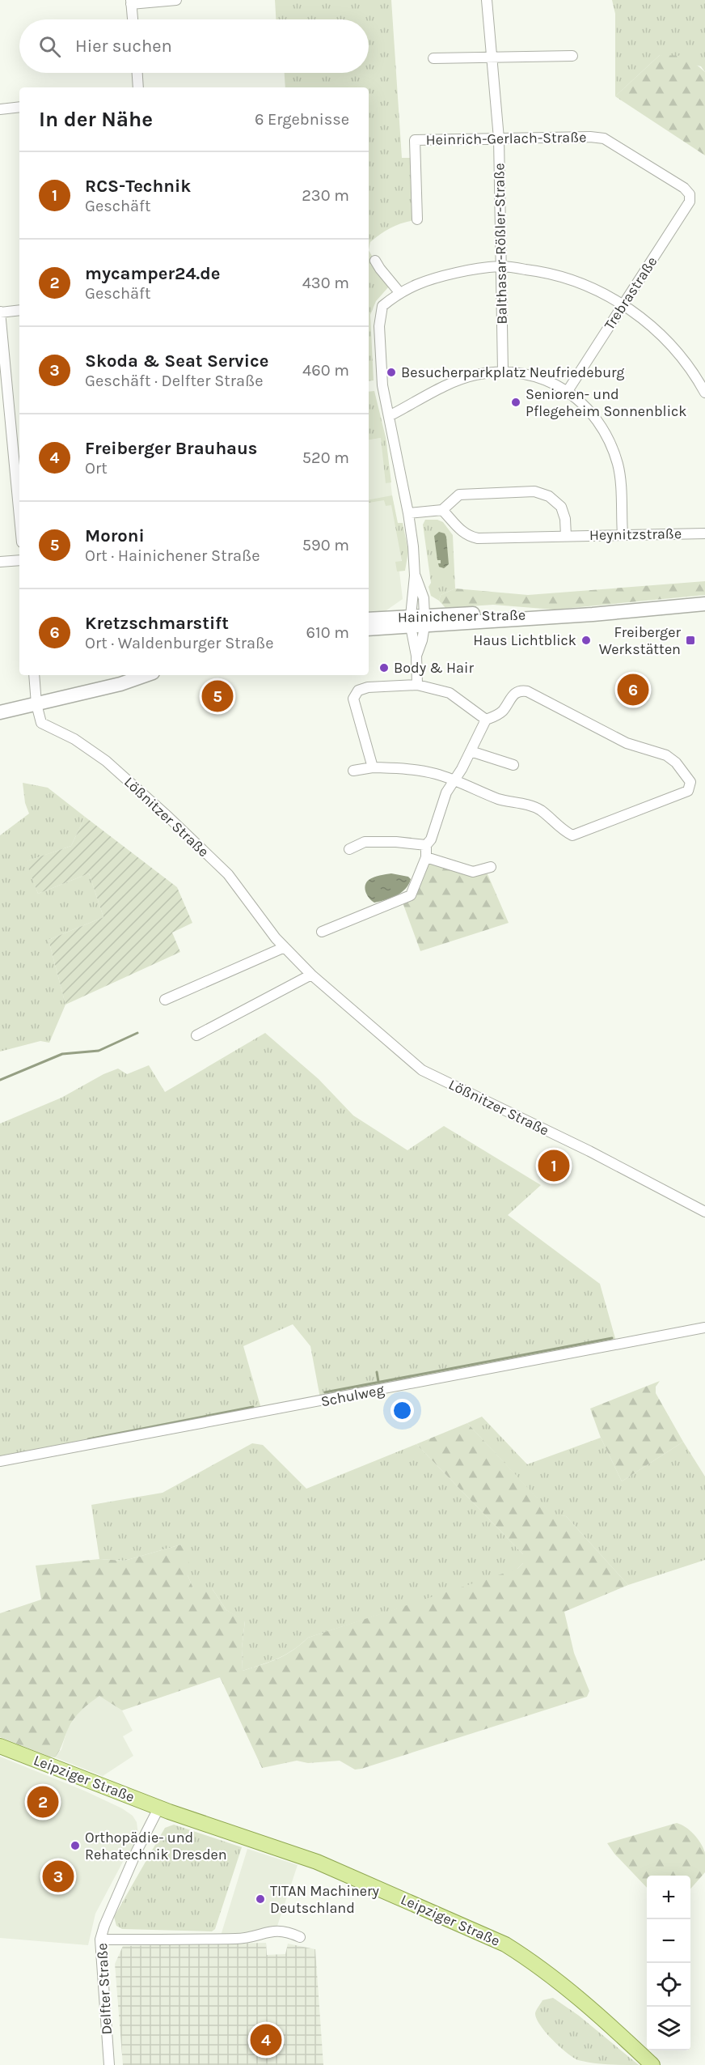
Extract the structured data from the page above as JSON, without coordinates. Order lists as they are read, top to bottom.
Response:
{
  "streets": {
    "main road": ["Hainichener Straße", "Leipziger Straße"],
    "street": [
      "Heinrich-Gerlach-Straße",
      "Balthasar-Rößler-Straße",
      "Trebrastraße",
      "Heynitzstraße",
      "Lößnitzer Straße",
      "Schulweg",
      "Delfter Straße"
    ]
  },
  "crossings": [
    ["Heinrich-Gerlach-Straße", "Balthasar-Rößler-Straße"],
    ["Heinrich-Gerlach-Straße", "Trebrastraße"],
    ["Leipziger Straße", "Delfter Straße"]
  ],
  "places": {
    "other": [
      "Besucherparkplatz Neufriedeburg",
      "Senioren- und Pflegeheim Sonnenblick",
      "Haus Lichtblick",
      "Body & Hair",
      "Orthopädie- und Rehatechnik Dresden",
      "TITAN Machinery Deutschland"
    ],
    "transit": ["Freiberger Werkstätten"]
  },
  "page": {
    "search": "Hier suchen",
    "heading": ["In der Nähe", "6 Ergebnisse"],
    "list": [
      {
        "mark": "1",
        "name": "RCS-Technik",
        "note": "Geschäft",
        "value": "230 m"
      },
      {
        "mark": "2",
        "name": "mycamper24.de",
        "note": "Geschäft",
        "value": "430 m"
      },
      {
        "mark": "3",
        "name": "Skoda & Seat Service",
        "note": "Geschäft · Delfter Straße",
        "value": "460 m"
      },
      {
        "mark": "4",
        "name": "Freiberger Brauhaus",
        "note": "Ort",
        "value": "520 m"
      },
      {
        "mark": "5",
        "name": "Moroni",
        "note": "Ort · Hainichener Straße",
        "value": "590 m"
      },
      {
        "mark": "6",
        "name": "Kretzschmarstift",
        "note": "Ort · Waldenburger Straße",
        "value": "610 m"
      }
    ],
    "pins": [
      "6",
      "5",
      "1",
      "2",
      "3",
      "4"
    ],
    "map_buttons": ["+", "−"]
  }
}
